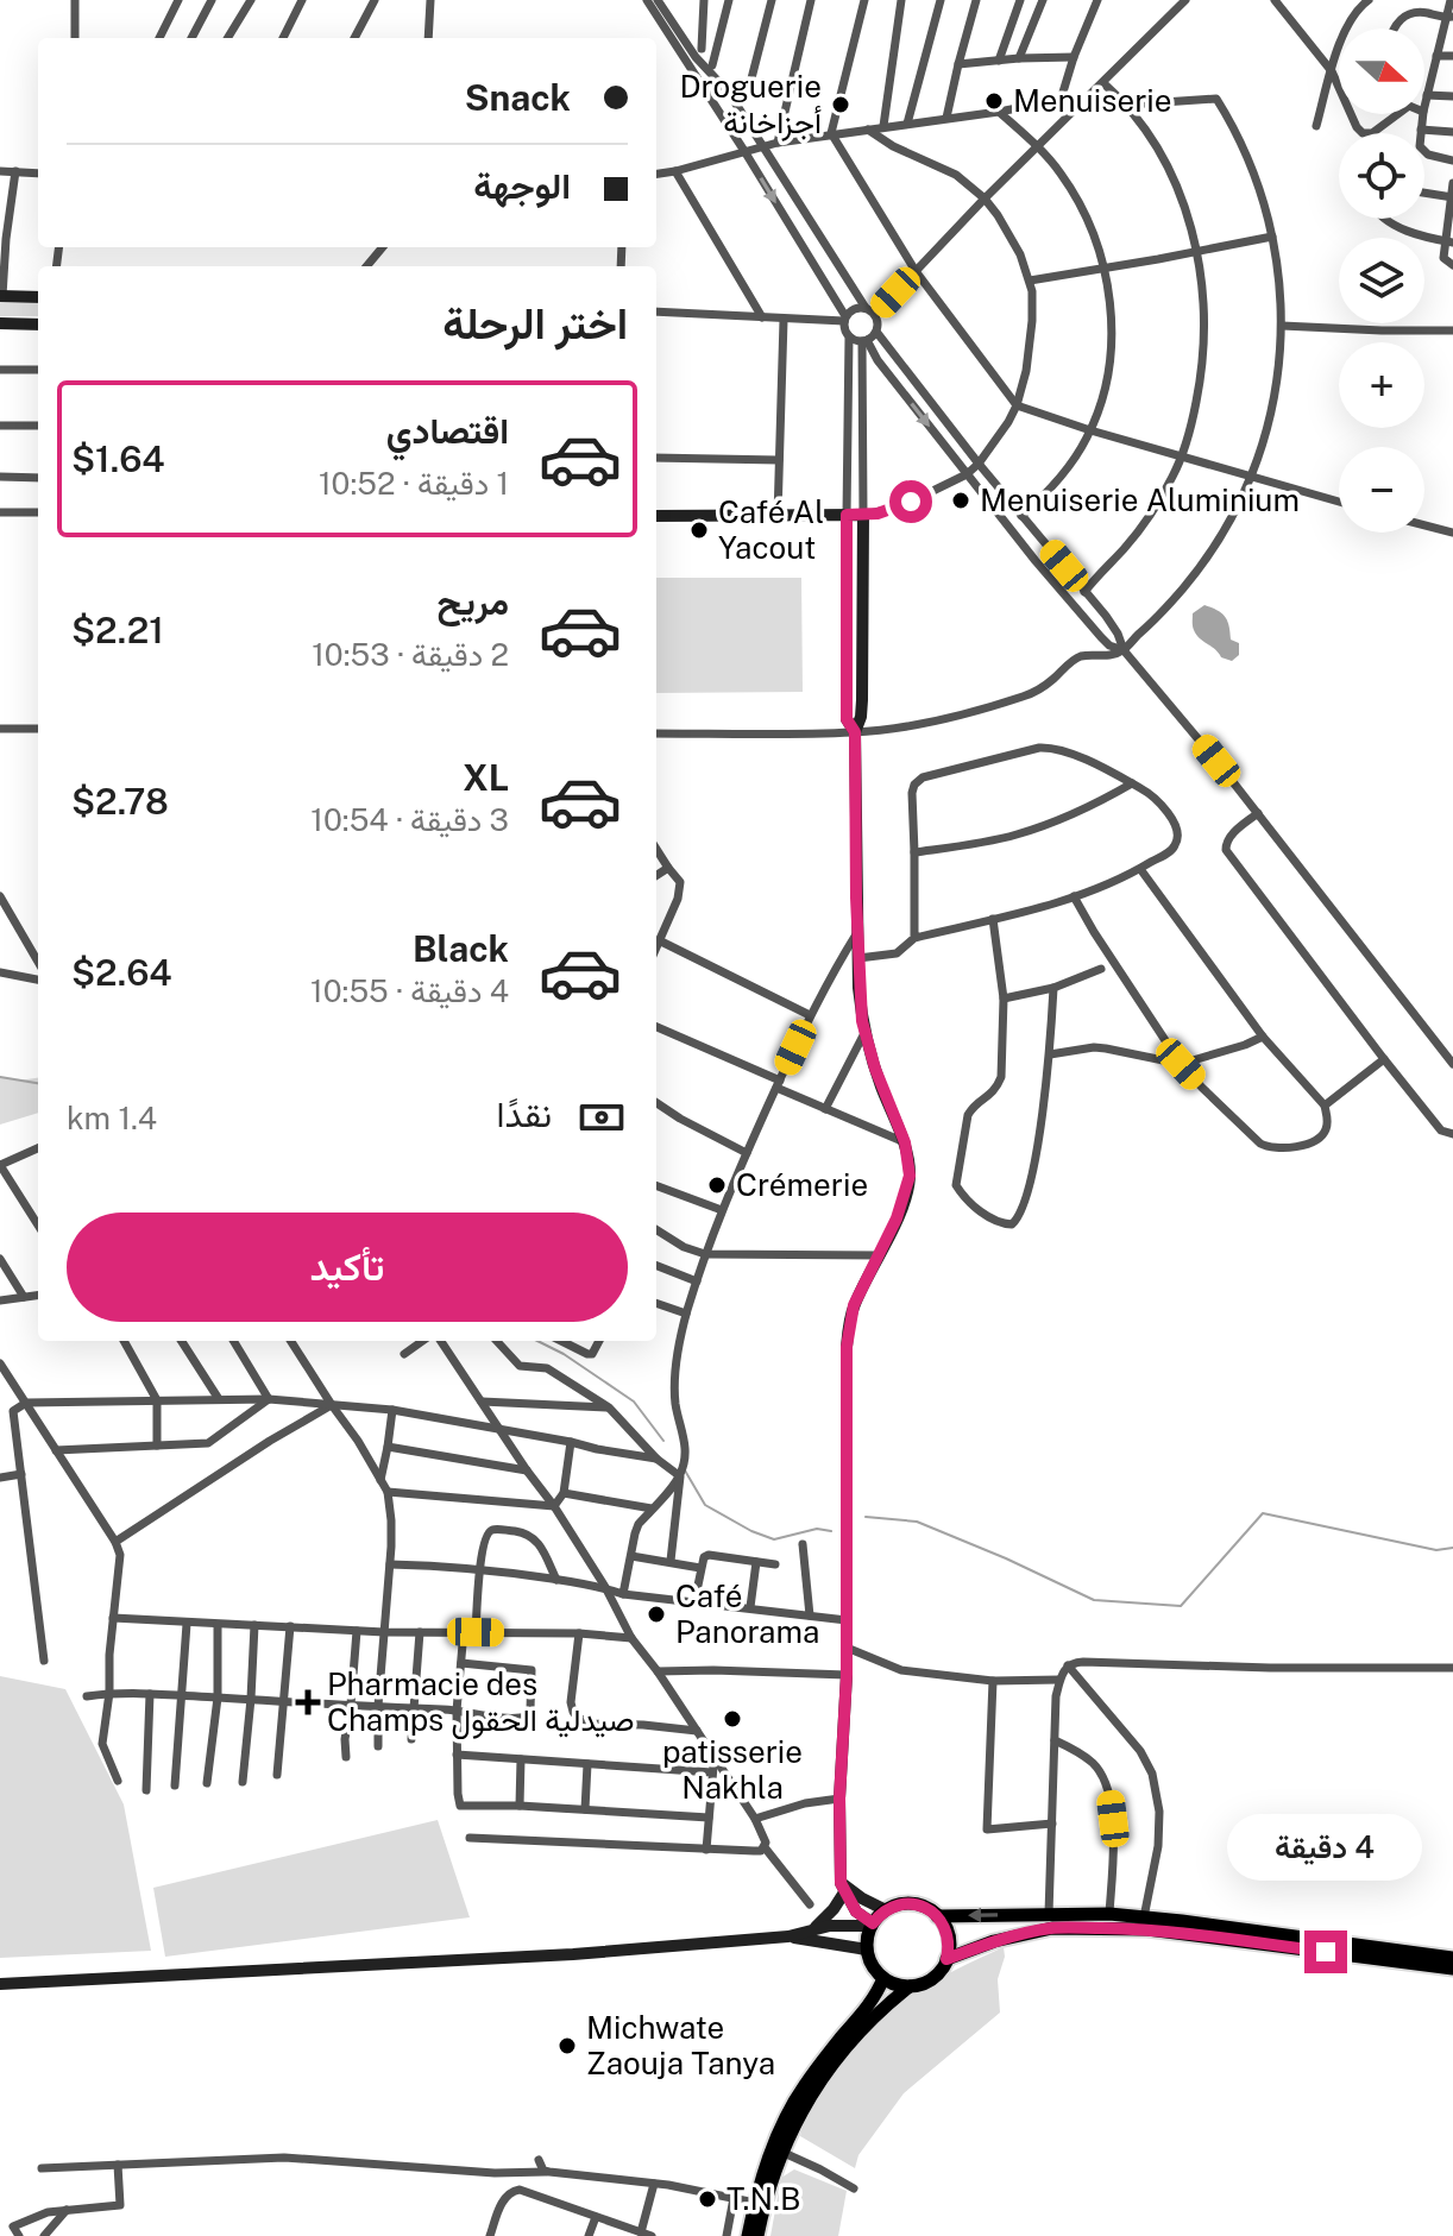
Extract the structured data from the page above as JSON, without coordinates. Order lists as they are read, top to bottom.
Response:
{
  "places": {
    "other": [
      "Menuiserie",
      "Droguerie أجزاخانة",
      "Menuiserie Aluminium",
      "Café Al Yacout",
      "Crémerie",
      "Café Panorama",
      "patisserie Nakhla",
      "Michwate Zaouja Tanya",
      "T.N.B"
    ],
    "health": ["Pharmacie des Champs صيدلية الحقول"]
  },
  "north": "right",
  "page": {
    "map_buttons": ["+", "−"],
    "banner": ["Snack", "الوجهة"],
    "heading": "اختر الرحلة",
    "list": [
      {
        "name": "اقتصادي",
        "note": "1 دقيقة · 10:52",
        "value": "$1.64"
      },
      {
        "name": "مريح",
        "note": "2 دقيقة · 10:53",
        "value": "$2.21"
      },
      {
        "name": "XL",
        "note": "3 دقيقة · 10:54",
        "value": "$2.78"
      },
      {
        "name": "Black",
        "note": "4 دقيقة · 10:55",
        "value": "$2.64"
      }
    ],
    "pay": ["نقدًا", "1.4 km"],
    "buttons": "تأكيد",
    "bubble": "4 دقيقة"
  }
}
